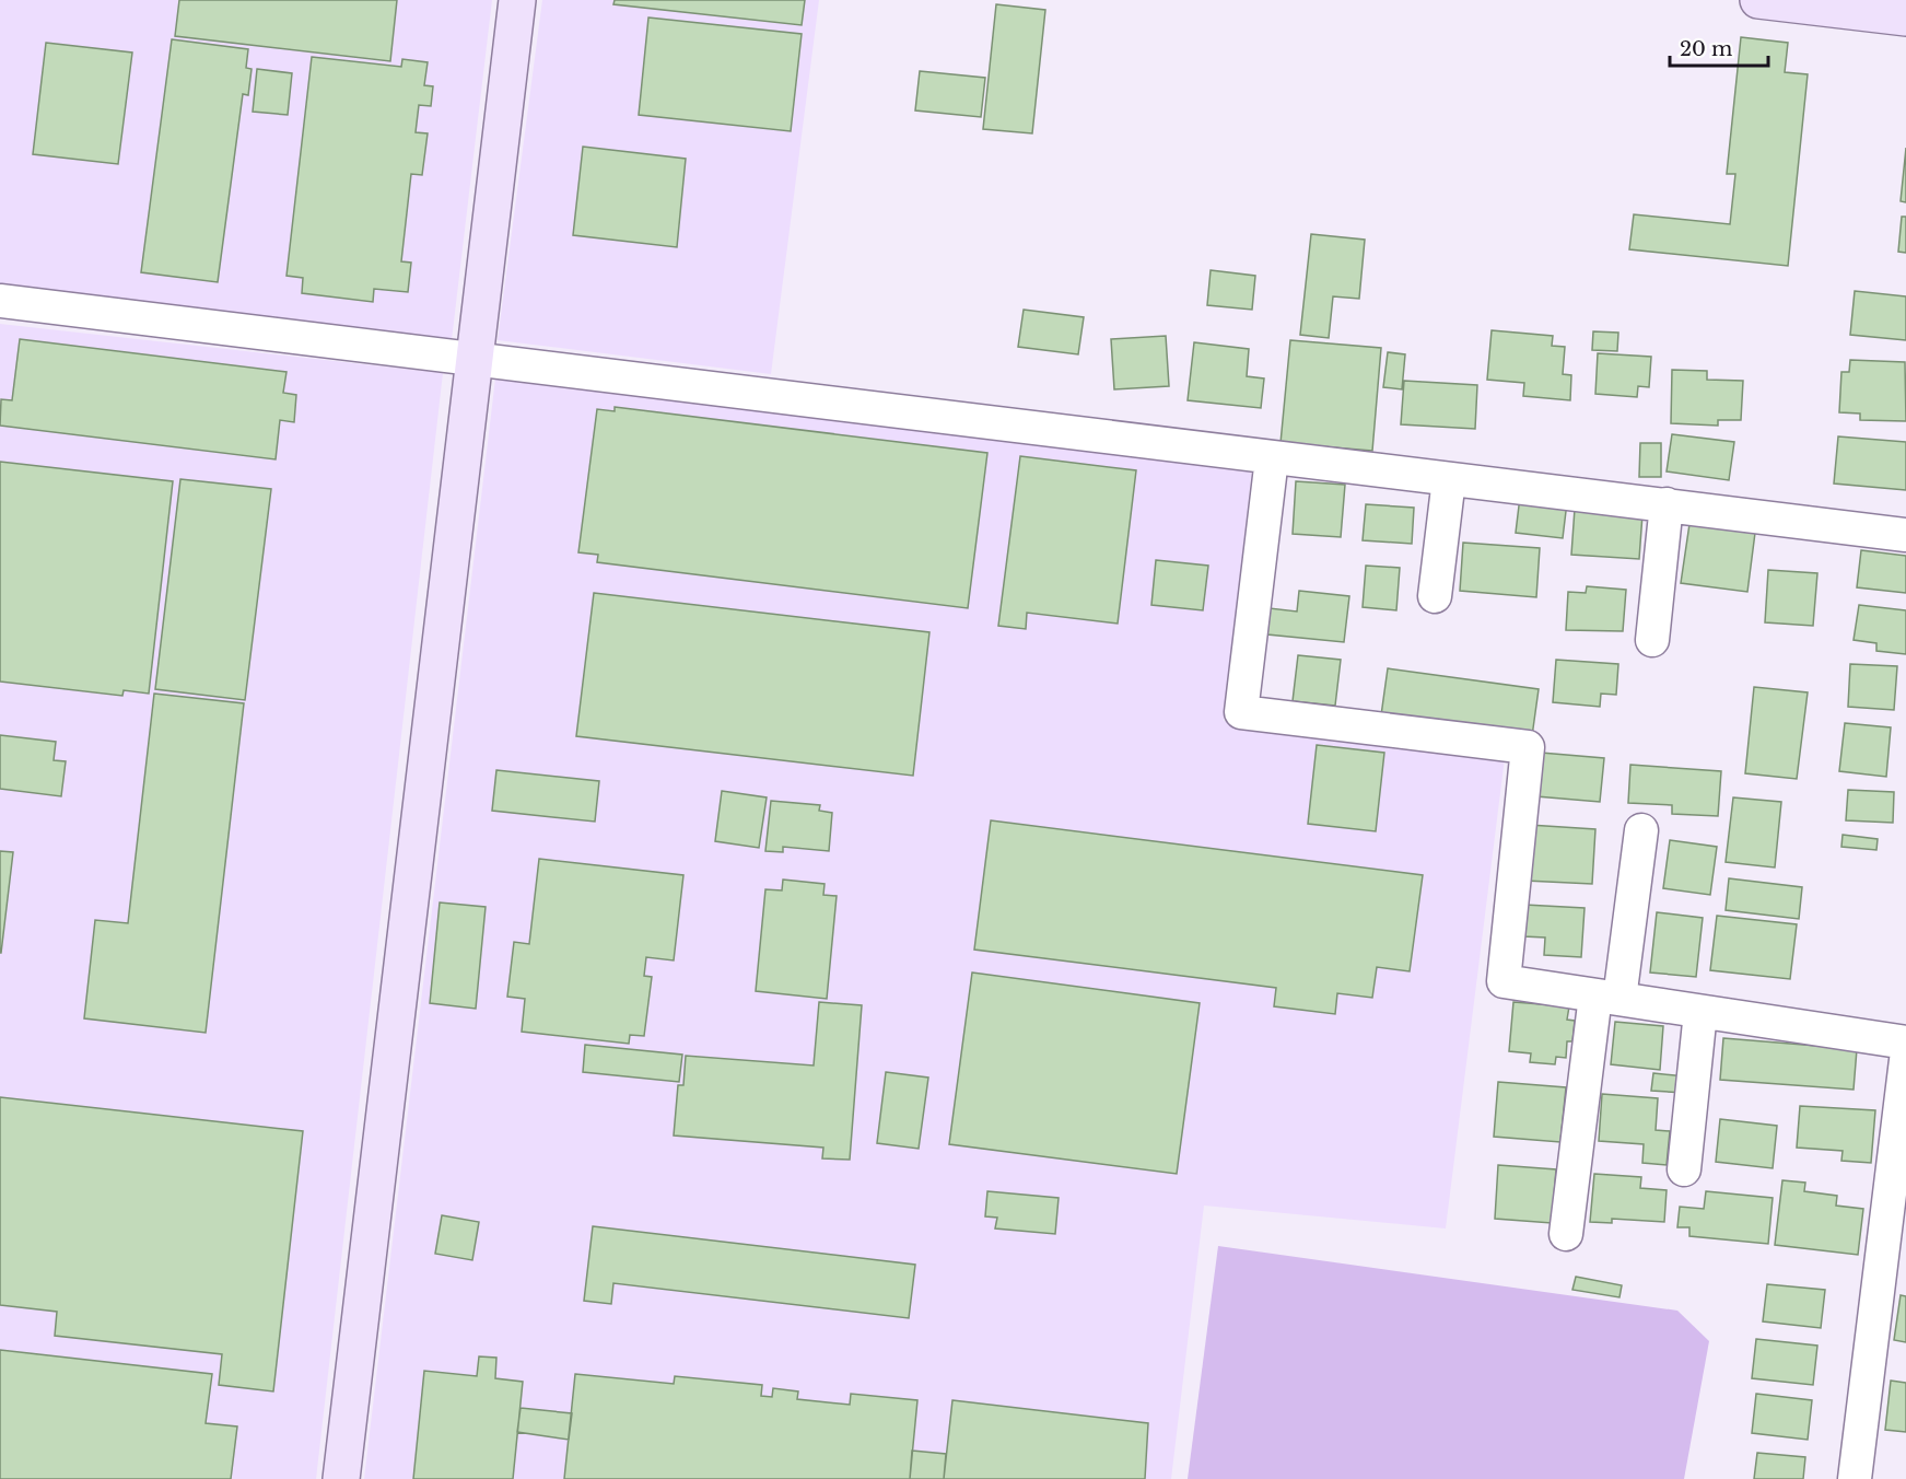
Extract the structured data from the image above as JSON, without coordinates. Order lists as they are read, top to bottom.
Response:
{
  "scale_bar": "20 m"
}
